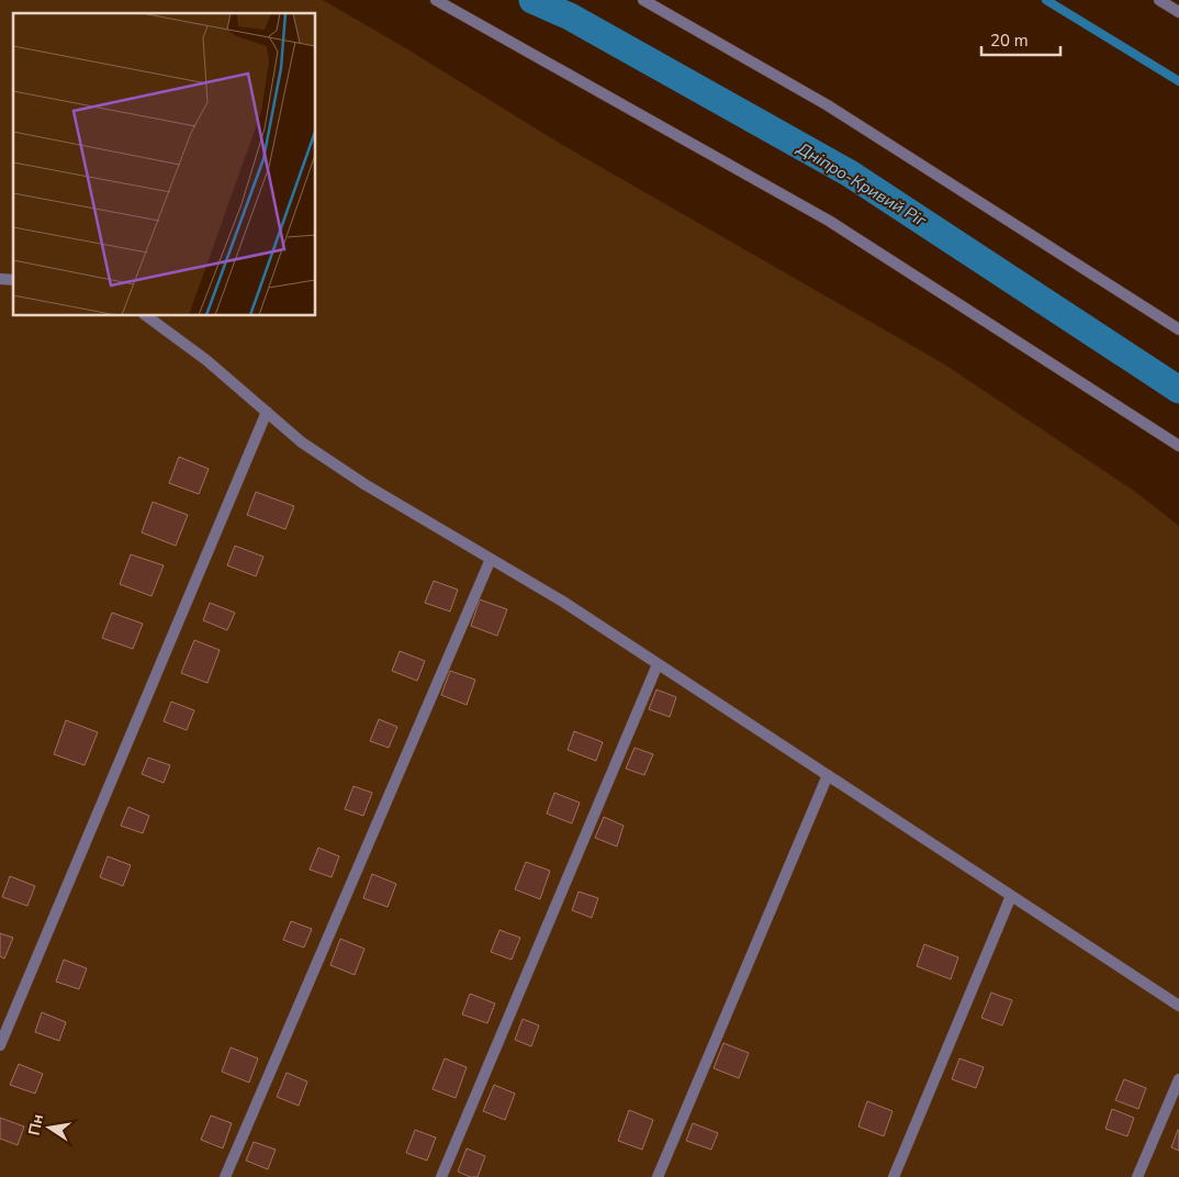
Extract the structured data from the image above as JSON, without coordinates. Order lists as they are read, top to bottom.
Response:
{
  "water": ["Дніпро-Кривий Ріг"],
  "scale_bar": "20 m",
  "north": "left"
}
